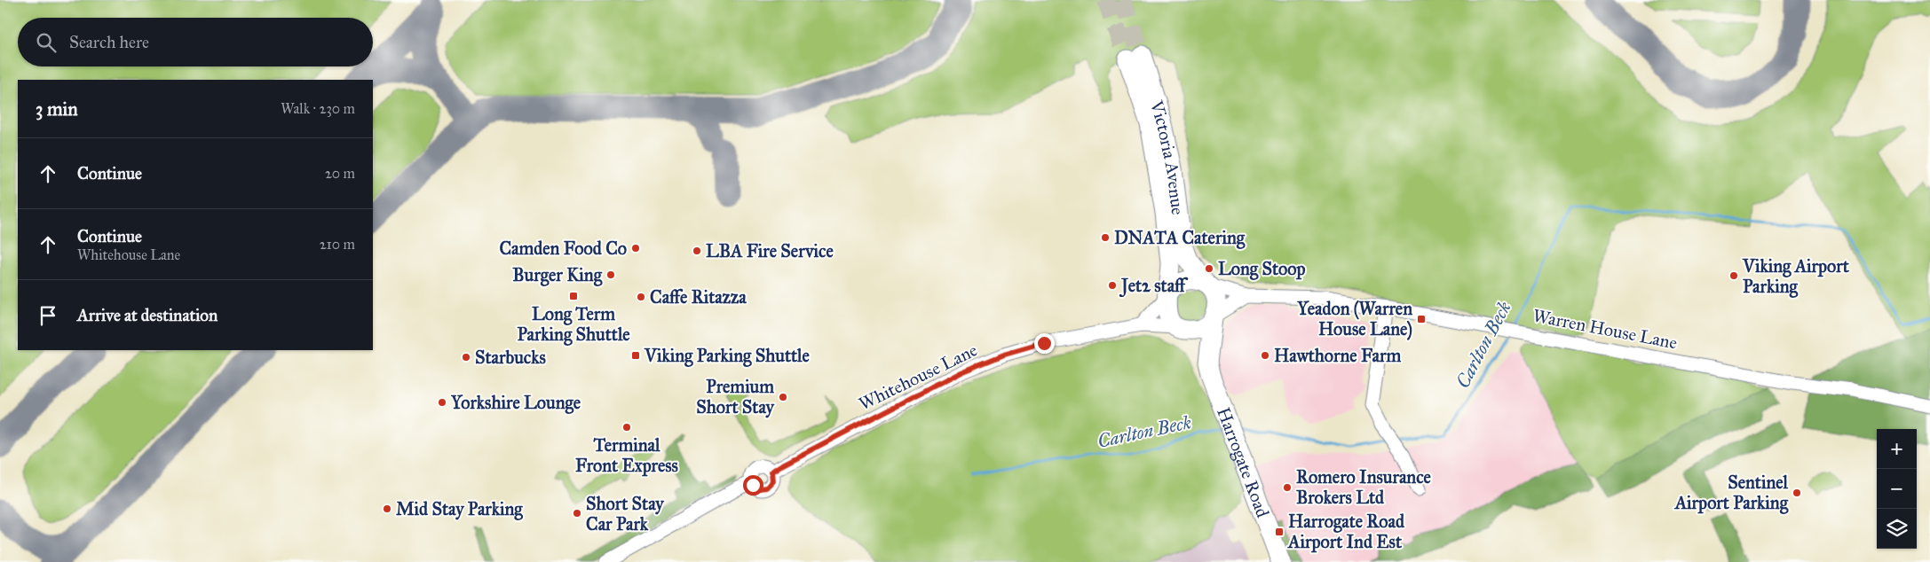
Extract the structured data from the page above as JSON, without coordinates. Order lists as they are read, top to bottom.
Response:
{
  "streets": {
    "highway": ["Victoria Avenue", "Harrogate Road"],
    "street": ["Warren House Lane", "Whitehouse Lane"]
  },
  "crossings": [
    ["Victoria Avenue", "Warren House Lane"],
    ["Victoria Avenue", "Whitehouse Lane"],
    ["Victoria Avenue", "Harrogate Road"],
    ["Warren House Lane", "Whitehouse Lane"],
    ["Warren House Lane", "Harrogate Road"],
    ["Whitehouse Lane", "Harrogate Road"]
  ],
  "water": ["Carlton Beck"],
  "places": {
    "other": [
      "DNATA Catering",
      "Camden Food Co",
      "LBA Fire Service",
      "Long Stoop",
      "Burger King",
      "Viking Airport Parking",
      "Jet2 staff",
      "Caffe Ritazza",
      "Hawthorne Farm",
      "Starbucks",
      "Premium Short Stay",
      "Yorkshire Lounge",
      "Terminal Front Express",
      "Romero Insurance Brokers Ltd",
      "Sentinel Airport Parking",
      "Mid Stay Parking",
      "Short Stay Car Park"
    ],
    "transit": [
      "Long Term Parking Shuttle",
      "Yeadon (Warren House Lane)",
      "Viking Parking Shuttle",
      "Harrogate Road Airport Ind Est"
    ]
  },
  "page": {
    "search": "Search here",
    "heading": ["3 min", "Walk · 230 m"],
    "list": [
      ["Continue", "20 m"],
      ["Continue", "Whitehouse Lane", "210 m"],
      "Arrive at destination"
    ],
    "map_buttons": ["+", "−"]
  }
}
